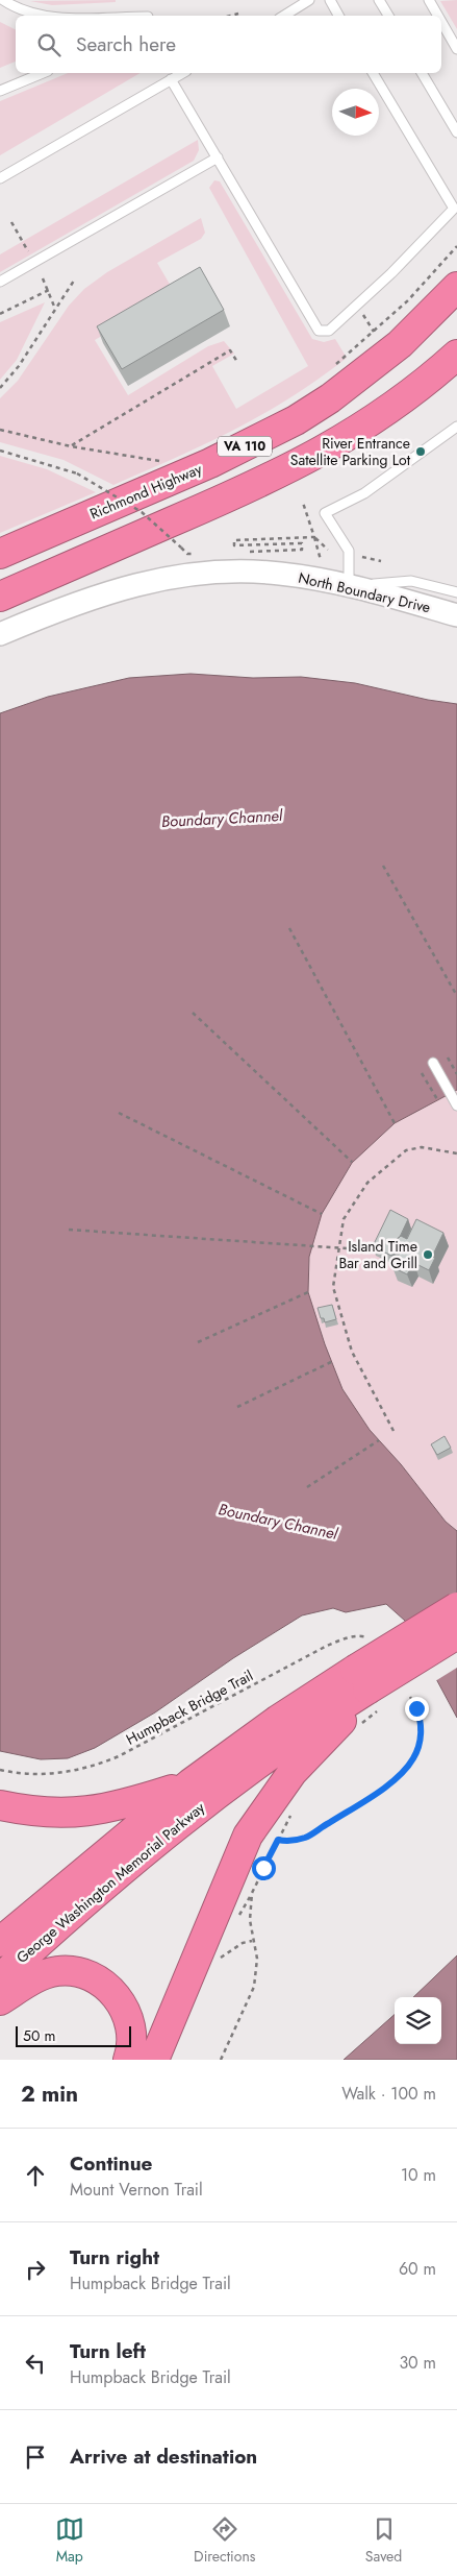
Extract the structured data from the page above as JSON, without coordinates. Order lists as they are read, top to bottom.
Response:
{
  "streets": {
    "highway": ["VA 110", "Richmond Highway", "George Washington Memorial Parkway"],
    "street": ["North Boundary Drive"],
    "path": ["Humpback Bridge Trail"]
  },
  "water": ["Boundary Channel"],
  "places": ["River Entrance Satellite Parking Lot", "Island Time Bar and Grill"],
  "scale_bar": "50 m",
  "north": "right",
  "page": {
    "search": "Search here",
    "scale": "50 m",
    "heading": ["2 min", "Walk · 100 m"],
    "list": [
      ["Continue", "Mount Vernon Trail", "10 m"],
      ["Turn right", "Humpback Bridge Trail", "60 m"],
      ["Turn left", "Humpback Bridge Trail", "30 m"],
      "Arrive at destination"
    ],
    "nav": ["Map", "Directions", "Saved"]
  }
}
